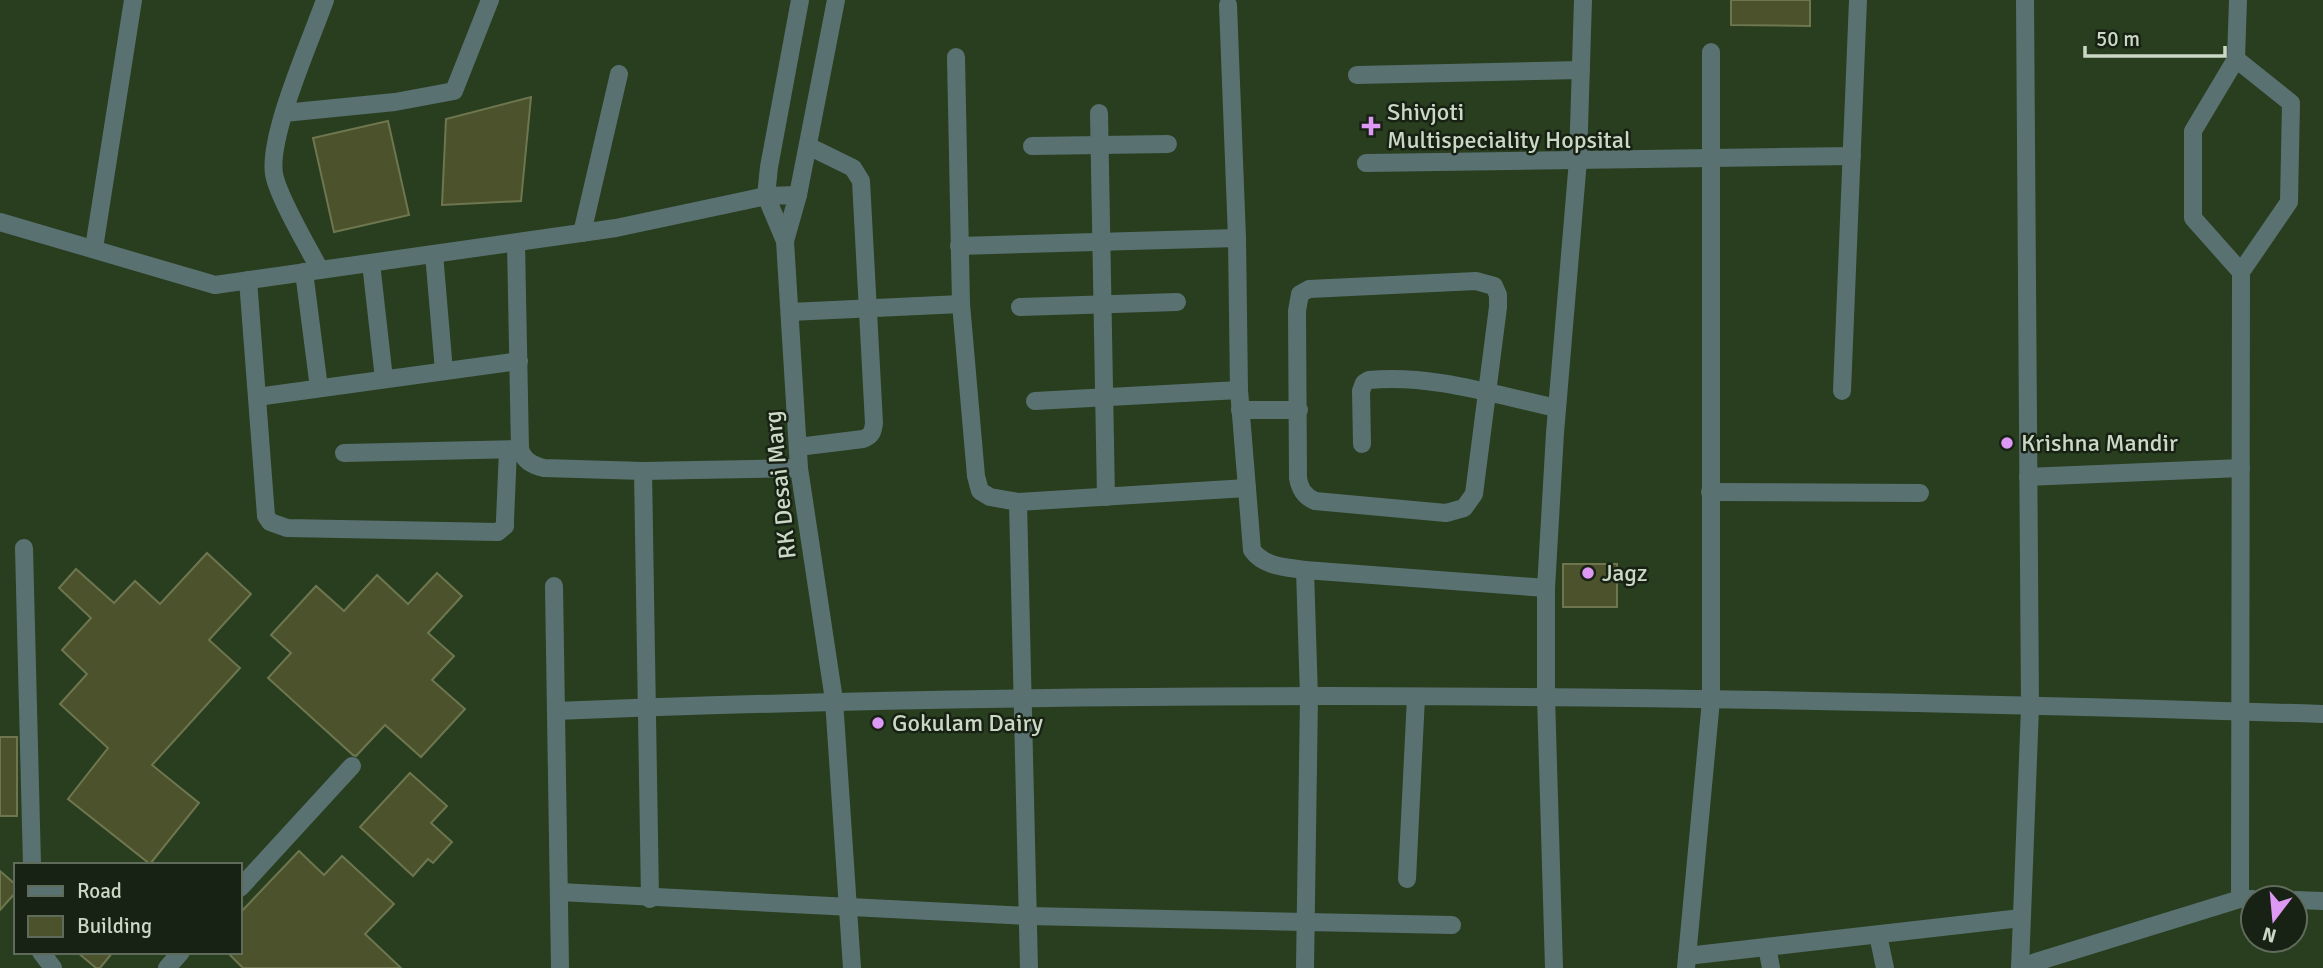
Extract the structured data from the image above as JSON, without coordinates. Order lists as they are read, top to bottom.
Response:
{
  "streets": {
    "street": ["RK Desai Marg"]
  },
  "places": {
    "health": ["Shivjoti Multispeciality Hopsital"],
    "other": ["Krishna Mandir", "Jagz", "Gokulam Dairy"]
  },
  "legend": ["Road", "Building"],
  "scale_bar": "50 m",
  "north": "bottom"
}
